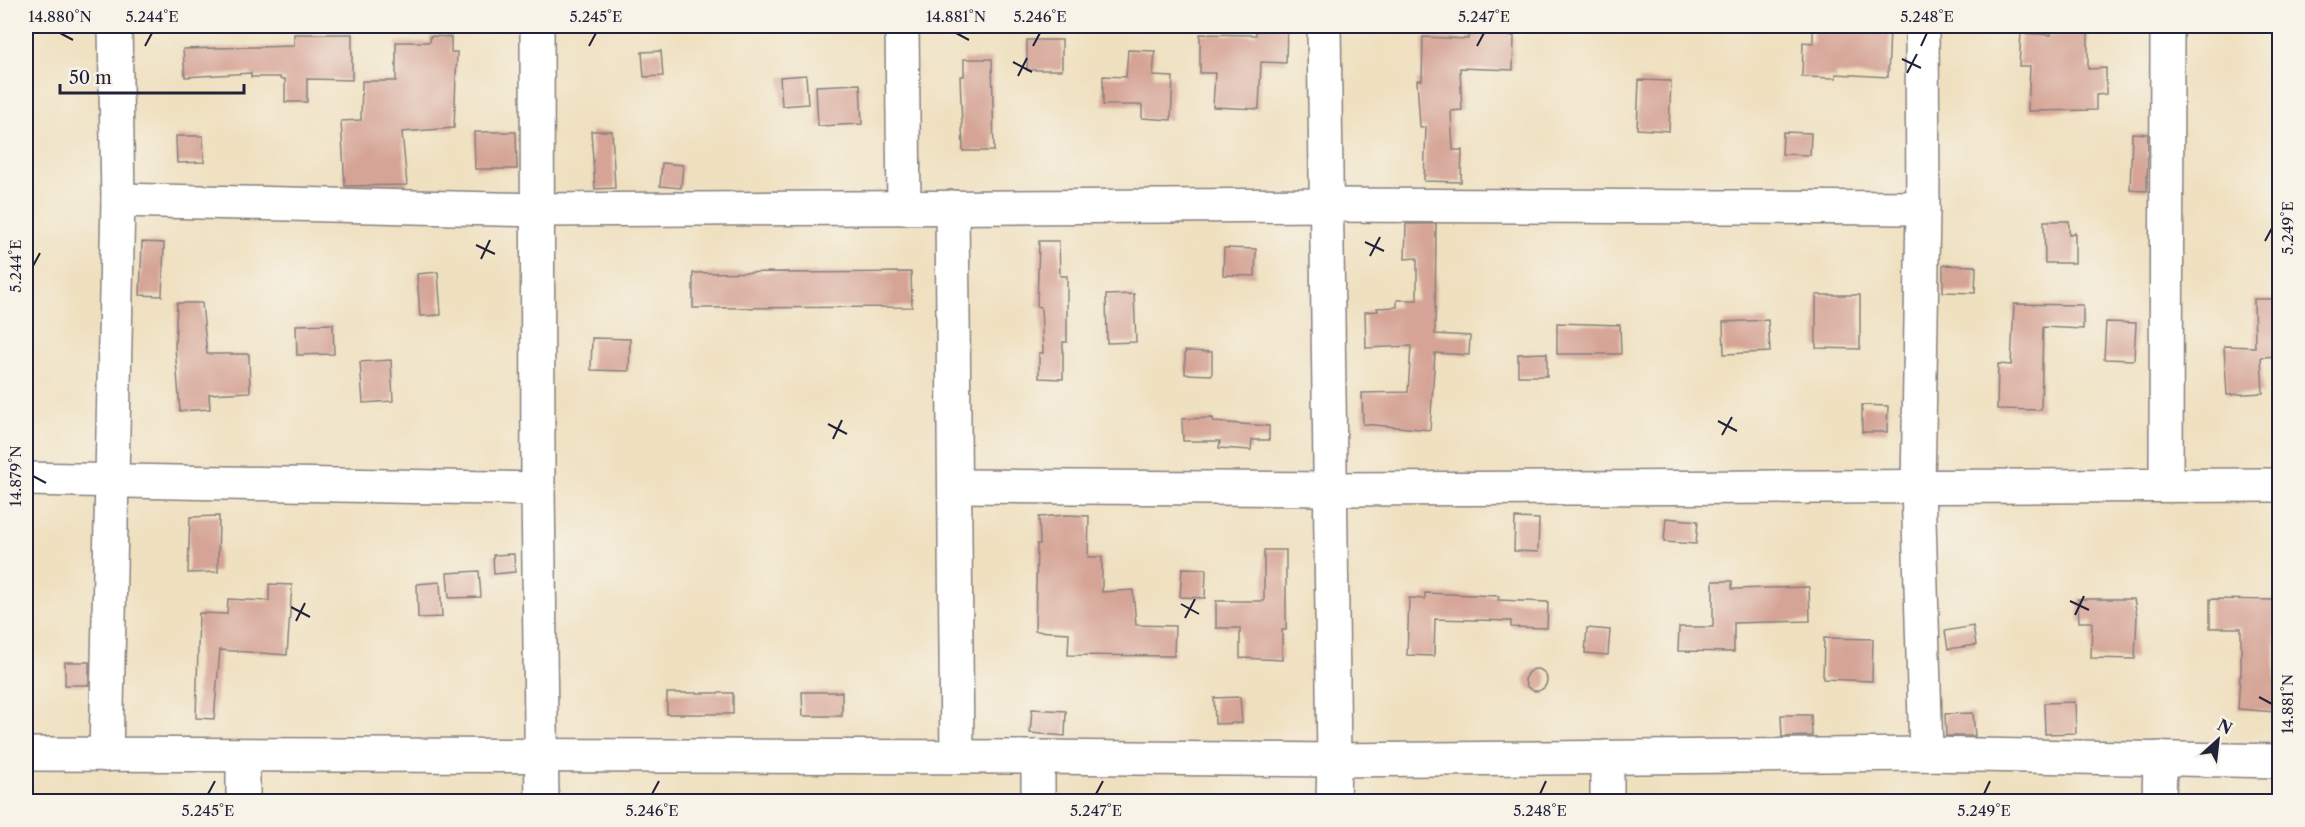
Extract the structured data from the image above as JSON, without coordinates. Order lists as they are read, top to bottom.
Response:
{
  "scale_bar": "50 m",
  "north": "top right",
  "coordinates": [
    "14.880°N",
    "5.244°E",
    "5.245°E",
    "14.881°N",
    "5.246°E",
    "5.247°E",
    "5.248°E",
    "5.249°E",
    "14.879°N"
  ]
}
